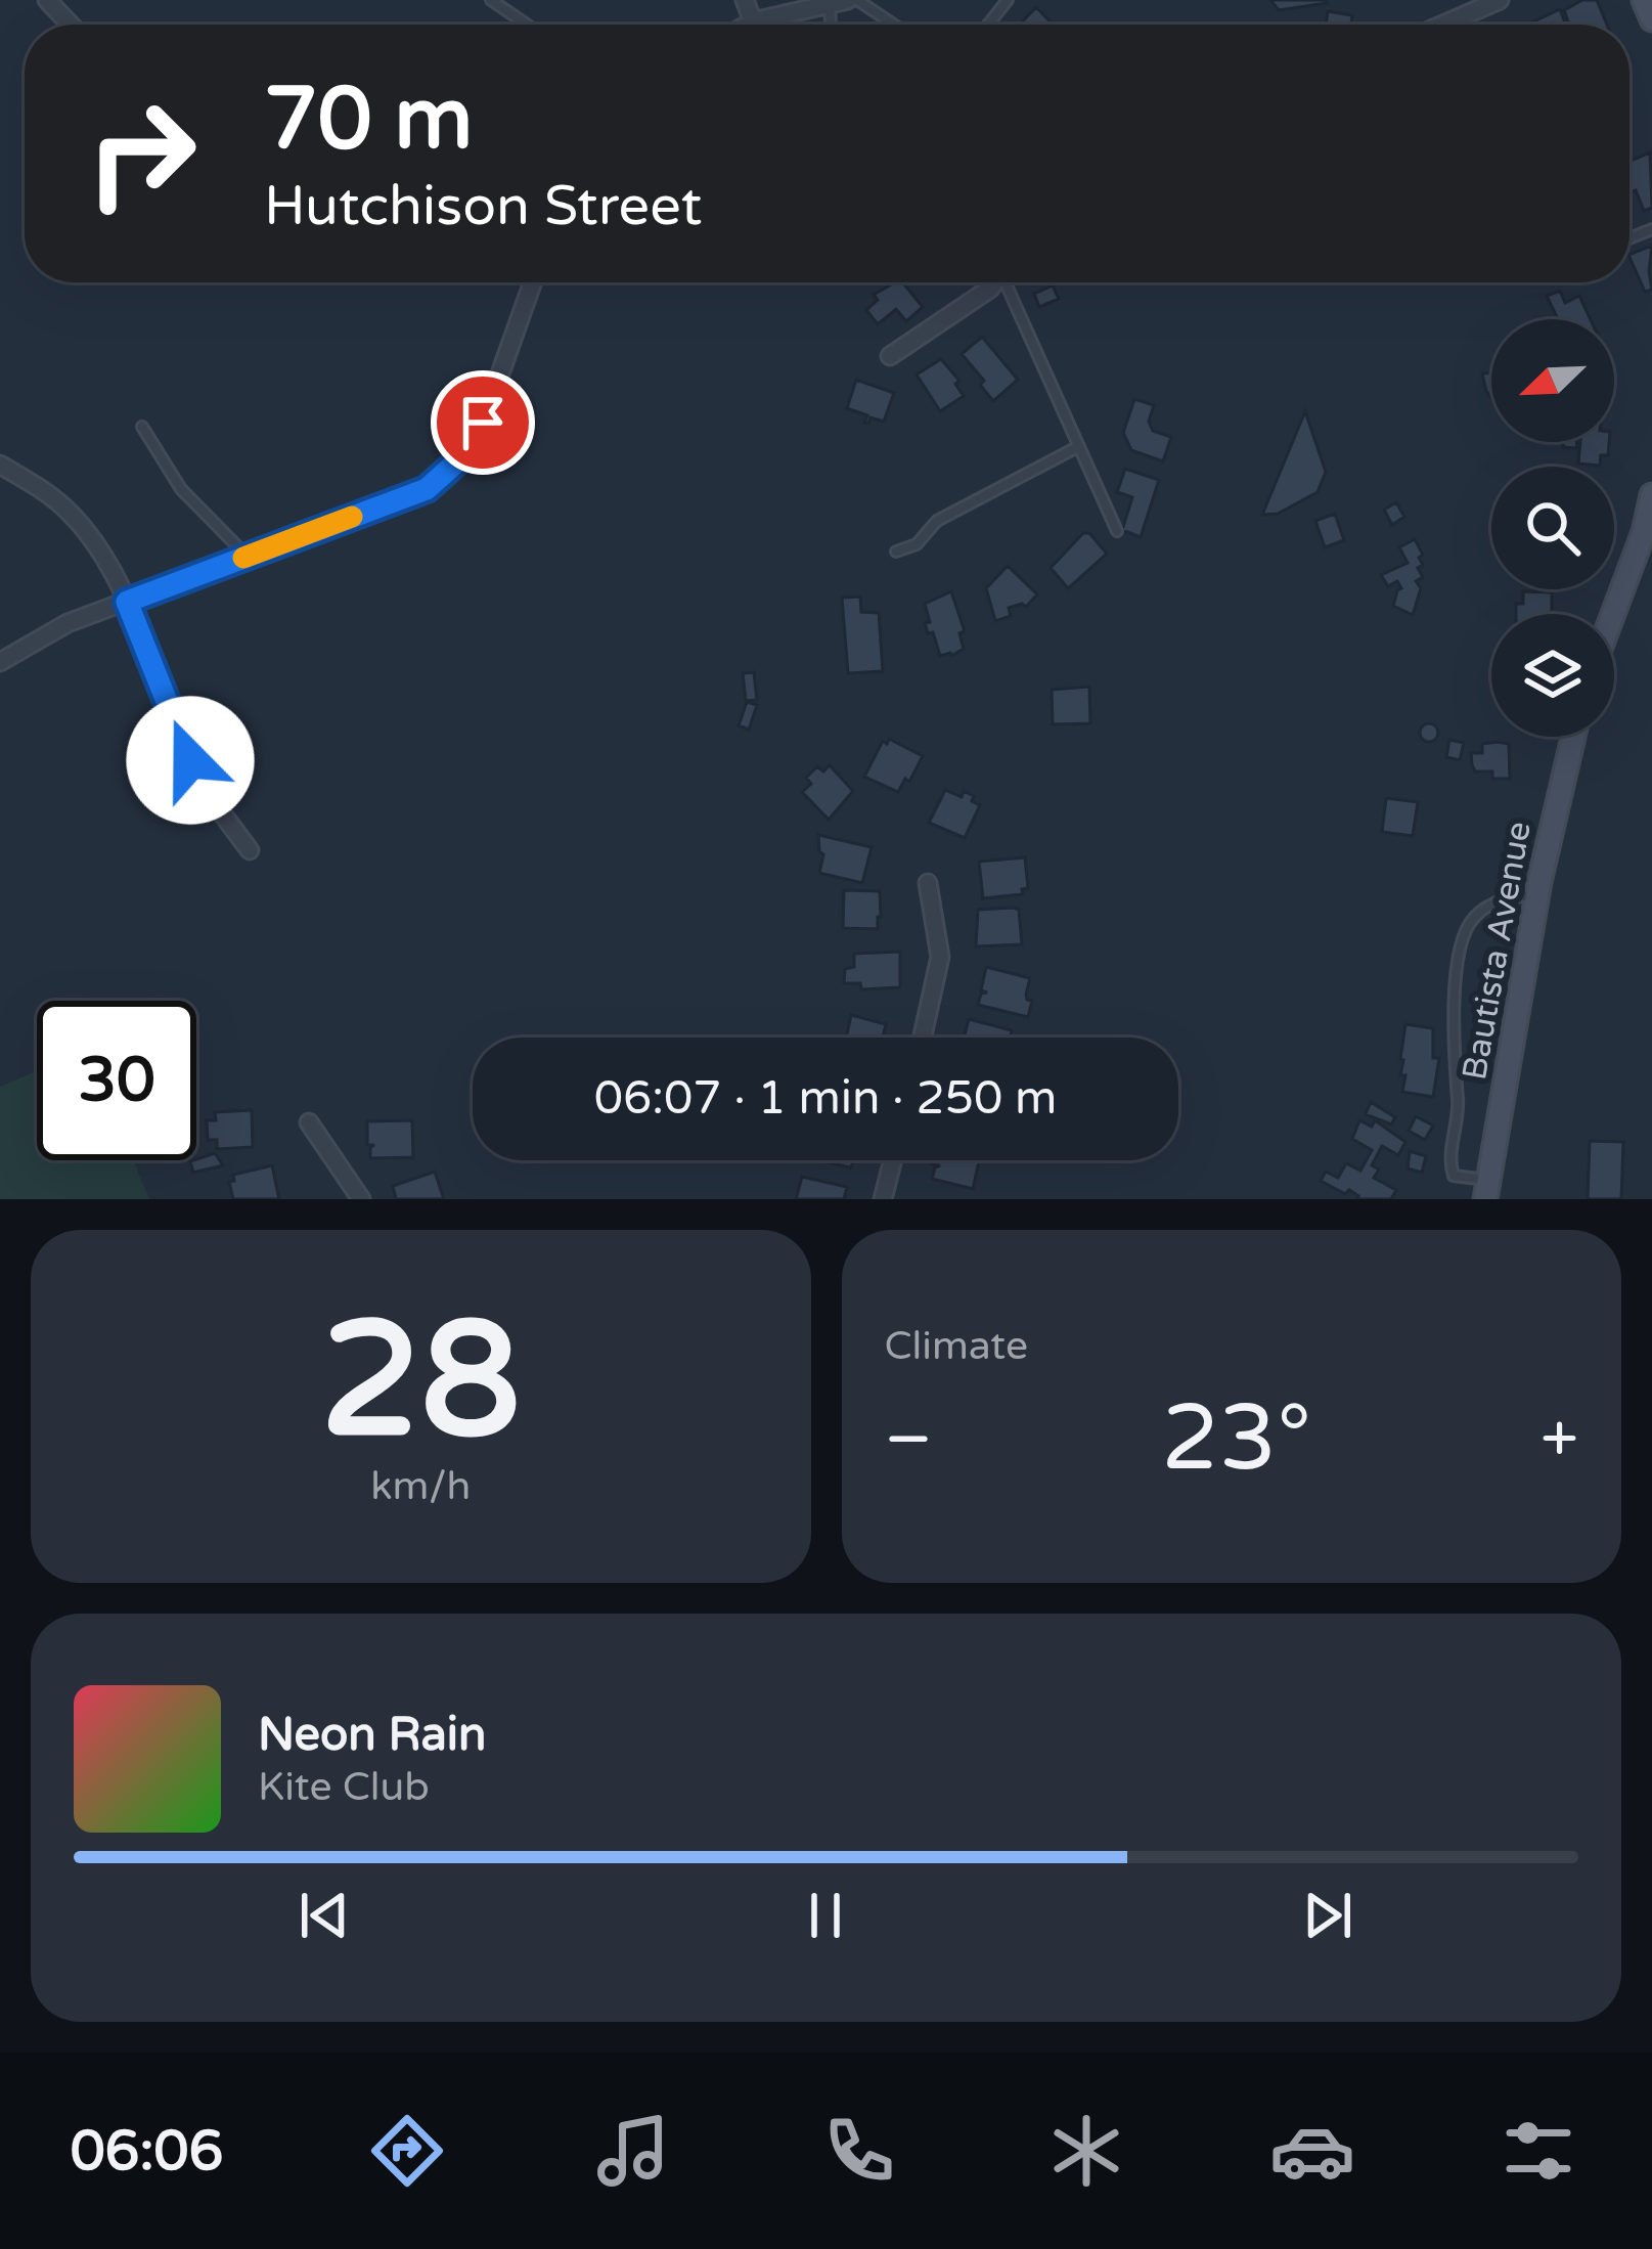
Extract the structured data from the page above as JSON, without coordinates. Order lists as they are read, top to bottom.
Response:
{
  "streets": {
    "street": ["Bautista Avenue"]
  },
  "north": "bottom left",
  "page": {
    "turn": ["70 m", "Hutchison Street"],
    "limit": "30",
    "trip": "06:07 · 1 min · 250 m",
    "tile": [
      ["28", "km/h"],
      "Climate"
    ],
    "heat": ["−", "23°", "+"],
    "song": ["Neon Rain", "Kite Club"],
    "tabs": "06:06"
  }
}
